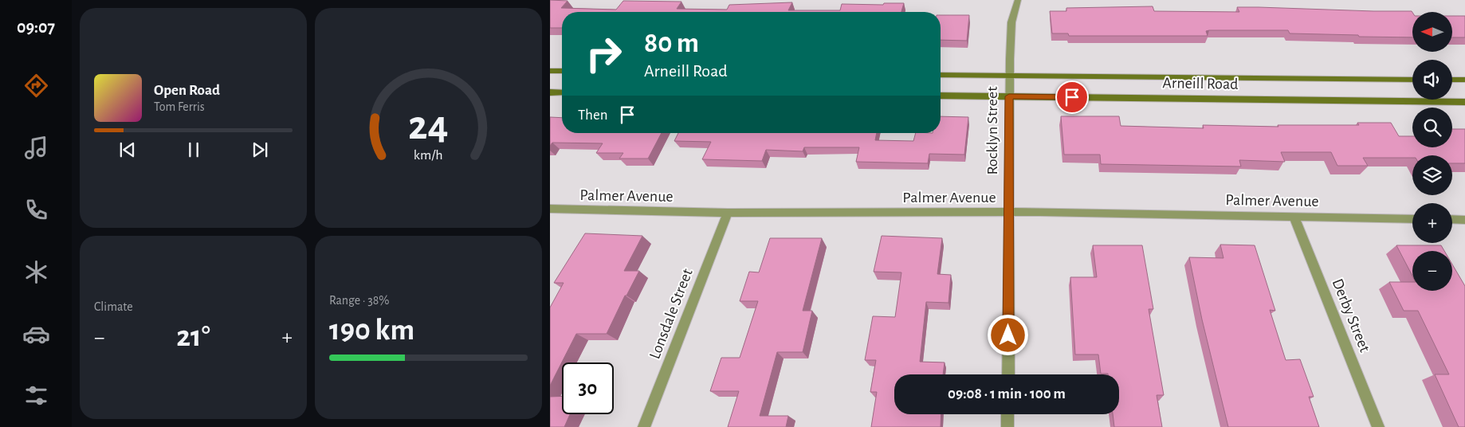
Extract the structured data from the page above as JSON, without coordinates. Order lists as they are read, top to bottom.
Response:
{
  "streets": {
    "main road": ["Arneill Road"],
    "street": [
      "Rocklyn Street",
      "Palmer Avenue",
      "Lonsdale Street",
      "Derby Street"
    ]
  },
  "crossings": [
    ["Arneill Road", "Rocklyn Street"],
    ["Rocklyn Street", "Palmer Avenue"],
    ["Palmer Avenue", "Lonsdale Street"],
    ["Palmer Avenue", "Derby Street"]
  ],
  "north": "left",
  "page": {
    "tabs": "09:07",
    "map_buttons": ["+", "−"],
    "turn": ["80 m", "Arneill Road"],
    "song": ["Open Road", "Tom Ferris"],
    "then": "Then",
    "tile": [
      "Climate",
      ["Range · 38%", "190 km"]
    ],
    "heat": ["−", "21°", "+"],
    "limit": "30",
    "trip": "09:08 · 1 min · 100 m",
    "gauge": ["24", "km/h"]
  }
}
